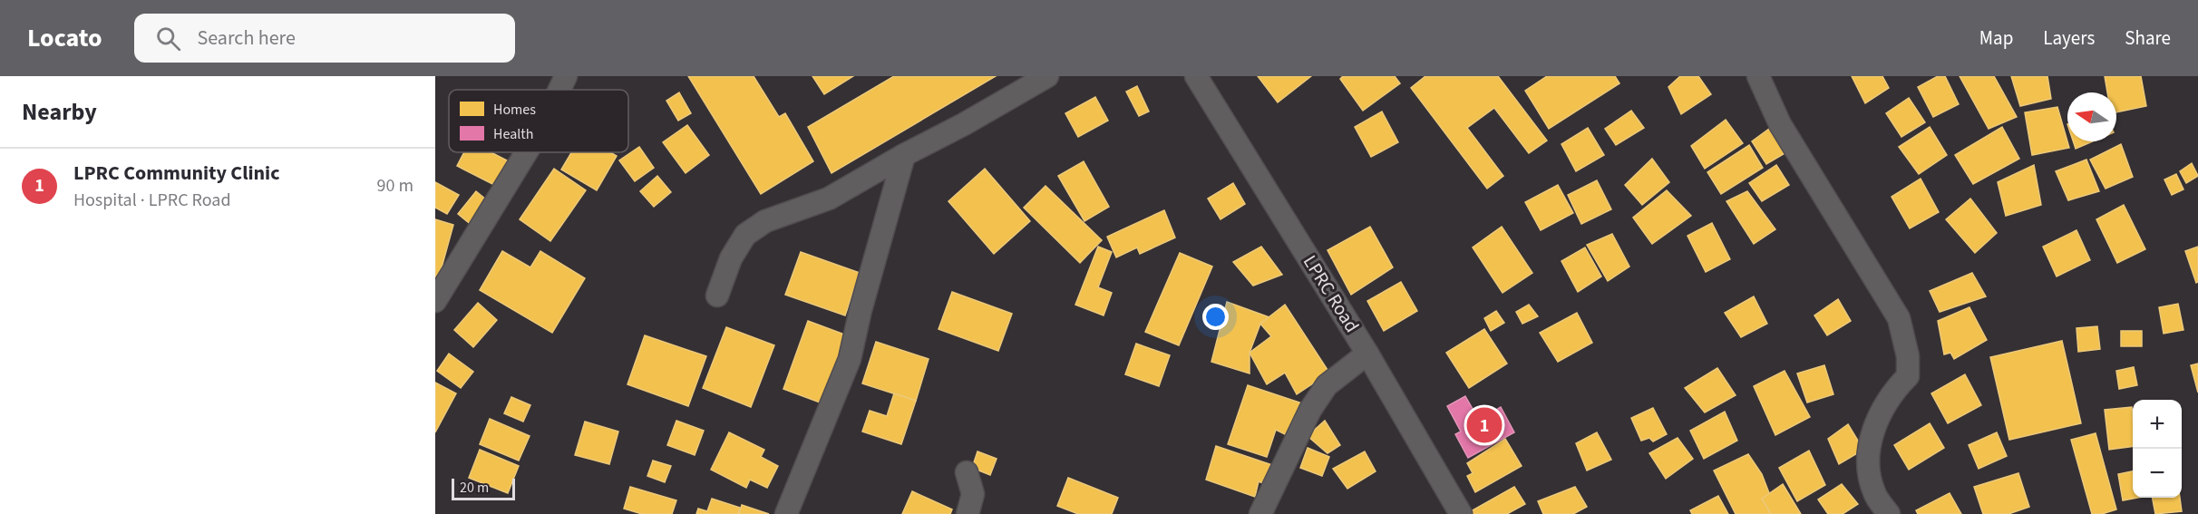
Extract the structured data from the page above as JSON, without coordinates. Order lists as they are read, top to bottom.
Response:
{
  "streets": {
    "street": ["LPRC Road"]
  },
  "legend": ["Homes", "Health"],
  "scale_bar": "20 m",
  "north": "left",
  "page": {
    "header": "Locato",
    "search": "Search here",
    "nav": ["Map", "Layers", "Share"],
    "heading": "Nearby",
    "list": [
      {
        "mark": "1",
        "name": "LPRC Community Clinic",
        "note": "Hospital · LPRC Road",
        "value": "90 m"
      }
    ],
    "map_buttons": ["+", "−"],
    "pins": "1",
    "scale": "20 m"
  }
}
